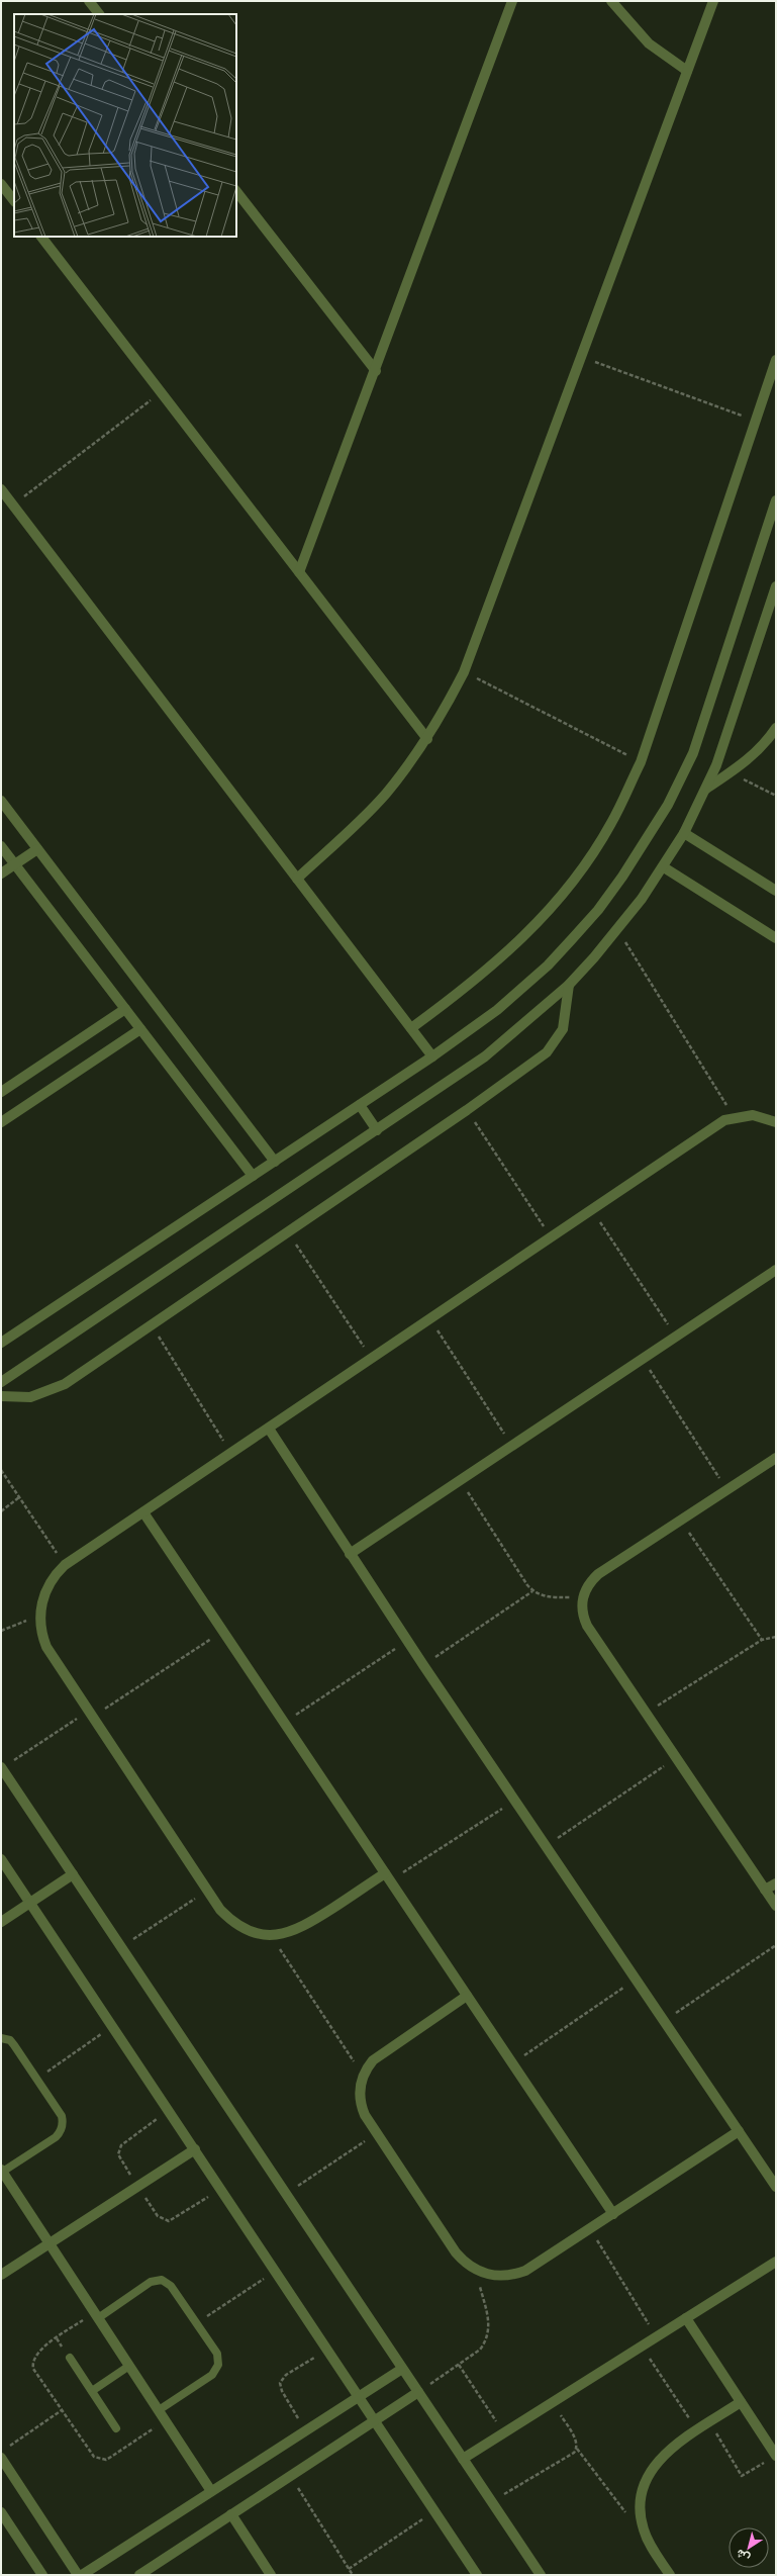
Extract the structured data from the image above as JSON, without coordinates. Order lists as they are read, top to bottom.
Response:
{
  "north": "bottom left"
}
